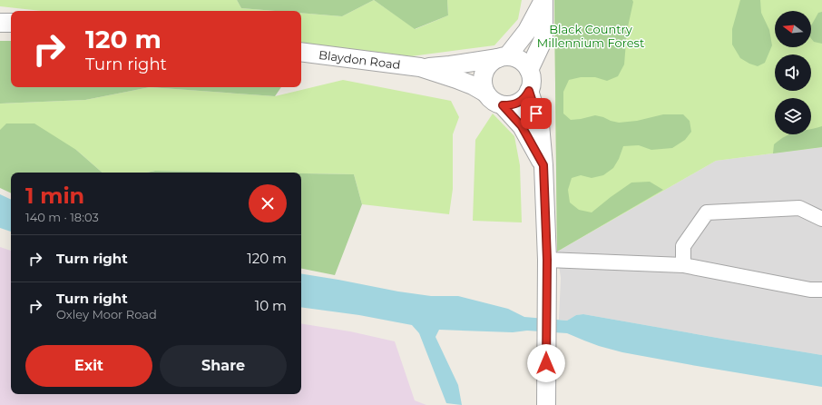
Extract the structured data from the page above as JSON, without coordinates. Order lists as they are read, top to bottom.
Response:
{
  "streets": {
    "street": ["Blaydon Road"]
  },
  "parks": ["Black Country Millennium Forest"],
  "north": "left",
  "page": {
    "turn": ["120 m", "Turn right"],
    "heading": ["1 min", "140 m · 18:03"],
    "list": [
      {
        "name": "Turn right",
        "value": "120 m"
      },
      {
        "name": "Turn right",
        "note": "Oxley Moor Road",
        "value": "10 m"
      }
    ],
    "buttons": ["Exit", "Share"]
  }
}
